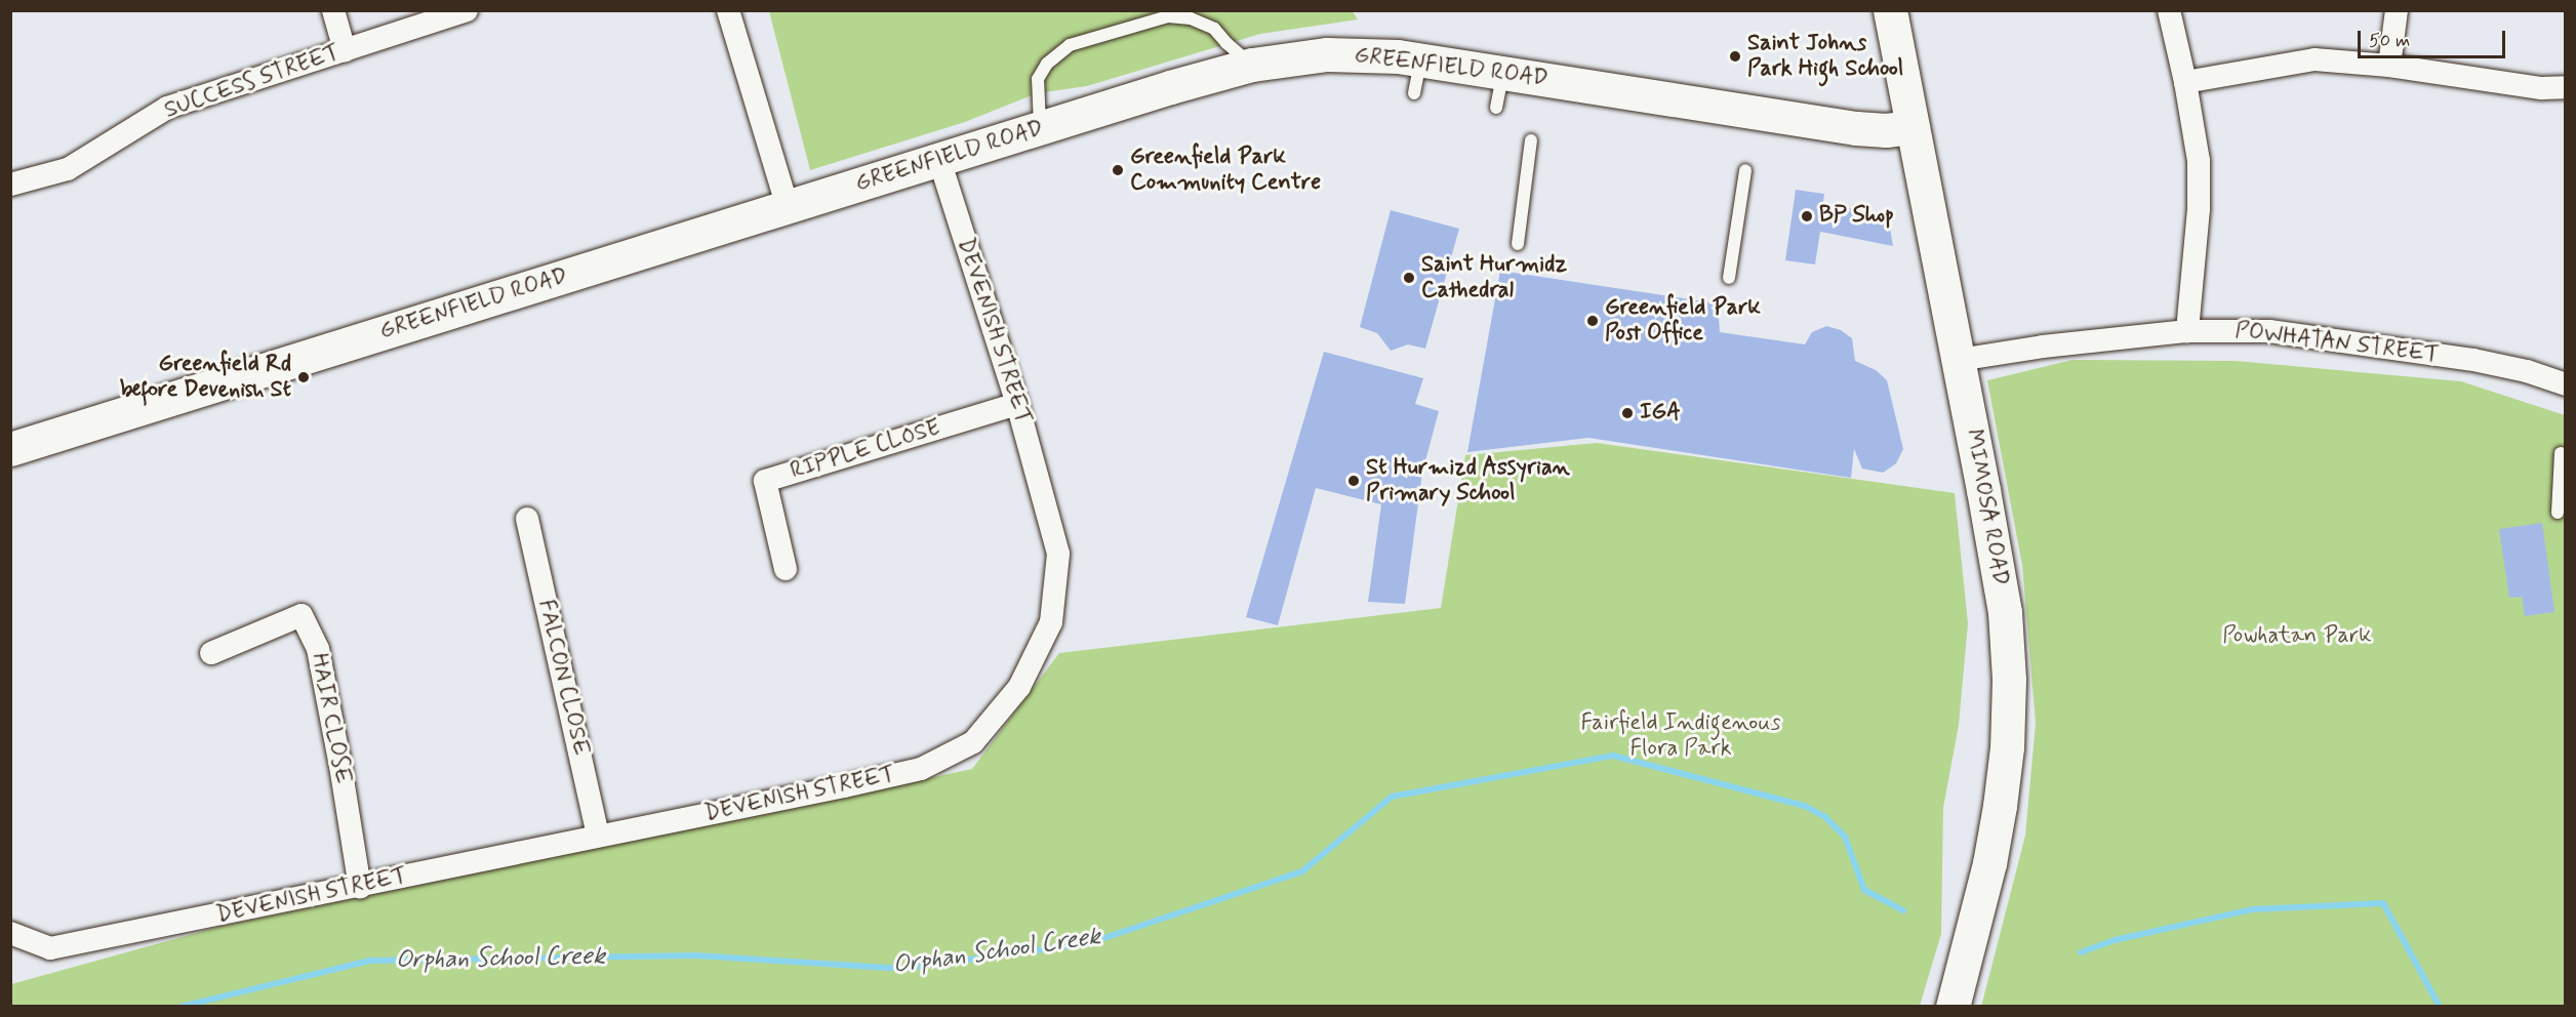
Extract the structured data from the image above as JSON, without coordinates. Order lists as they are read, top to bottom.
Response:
{
  "streets": {
    "street": [
      "GREENFIELD ROAD",
      "SUCCESS STREET",
      "DEVENISH STREET",
      "POWHATAN STREET",
      "RIPPLE CLOSE",
      "MIMOSA ROAD",
      "FALCON CLOSE",
      "HAIR CLOSE"
    ]
  },
  "crossings": [
    ["GREENFIELD ROAD", "DEVENISH STREET"],
    ["GREENFIELD ROAD", "MIMOSA ROAD"],
    ["DEVENISH STREET", "RIPPLE CLOSE"],
    ["DEVENISH STREET", "FALCON CLOSE"],
    ["DEVENISH STREET", "HAIR CLOSE"],
    ["POWHATAN STREET", "MIMOSA ROAD"]
  ],
  "water": ["Orphan School Creek"],
  "parks": ["Powhatan Park", "Fairfield Indigenous Flora Park"],
  "places": [
    "Saint Johns Park High School",
    "Greenfield Park Community Centre",
    "BP Shop",
    "Saint Hurmidz Cathedral",
    "Greenfield Park Post Office",
    "Greenfield Rd before Devenish St",
    "IGA",
    "St Hurmizd Assyrian Primary School"
  ],
  "scale_bar": "50 m"
}
